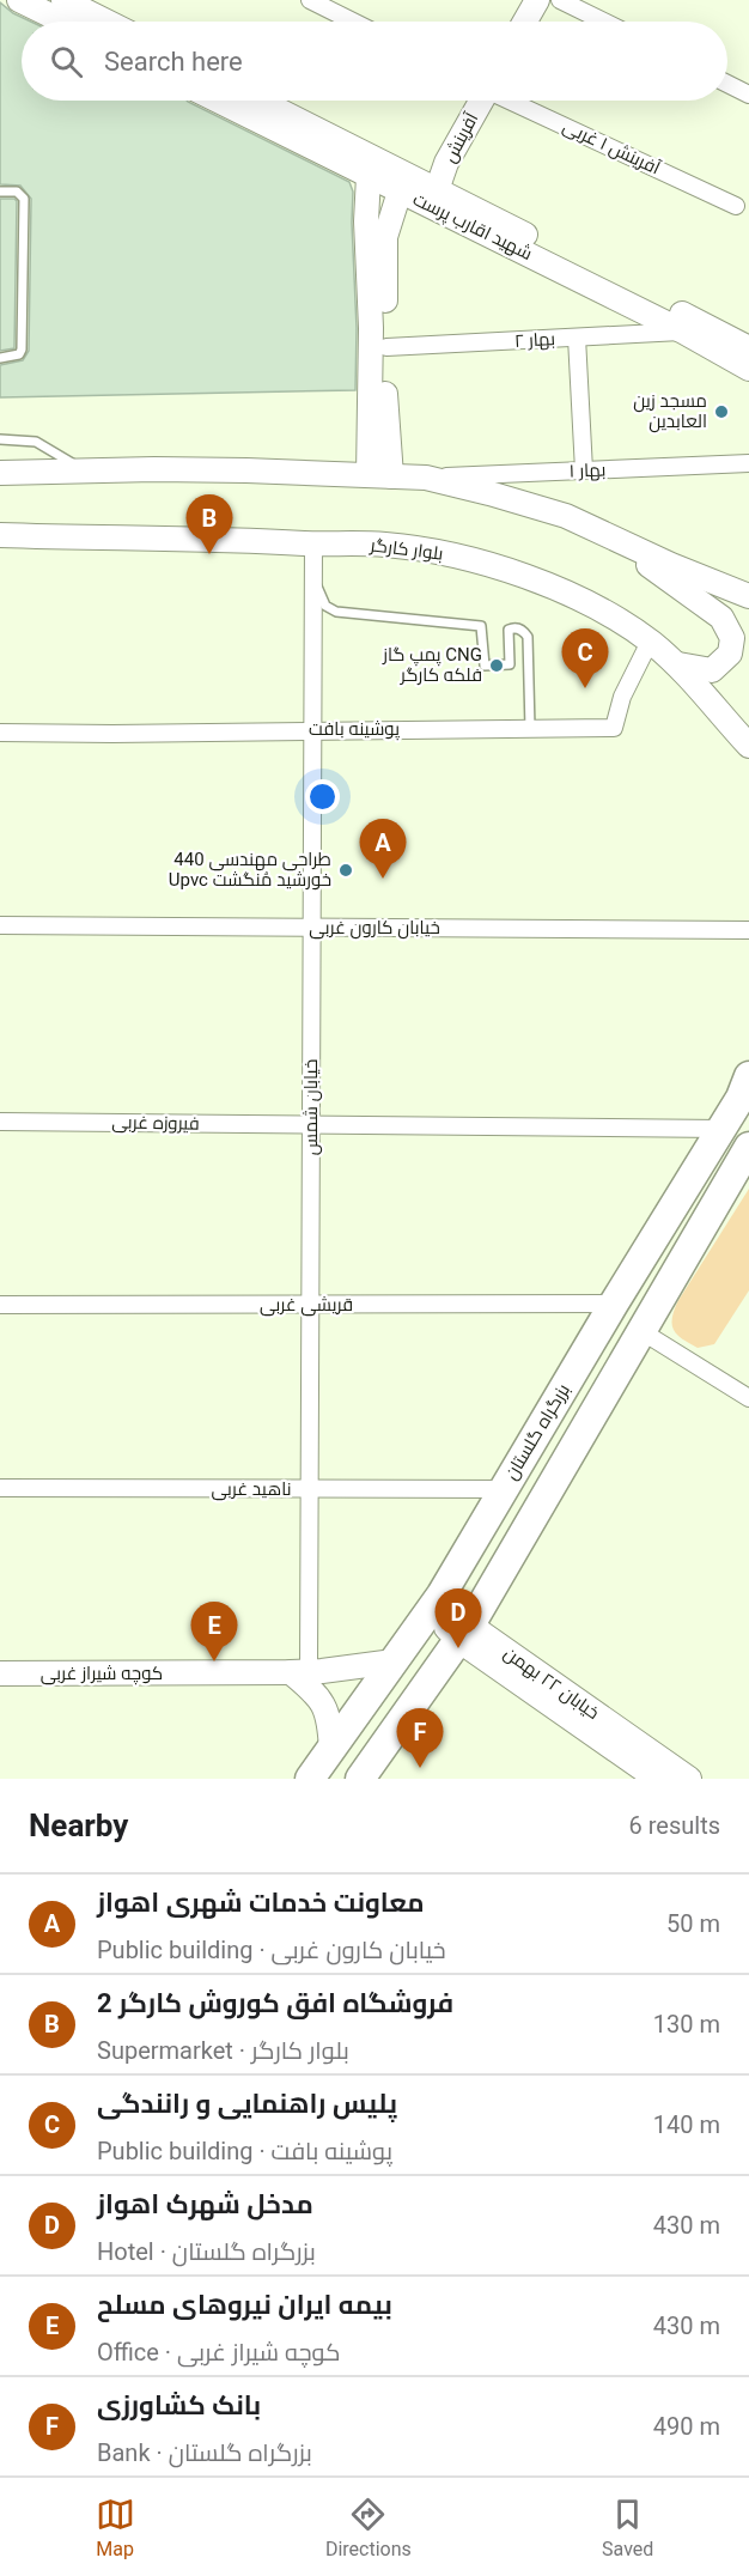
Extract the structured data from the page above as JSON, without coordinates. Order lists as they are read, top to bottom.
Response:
{
  "streets": {
    "highway": ["بزرگراه گلستان"],
    "main road": [
      "آفرینش",
      "شهید اقارب پرست",
      "بلوار کارگر",
      "کوچه شیراز غربی",
      "خیابان ۲۲ بهمن"
    ],
    "street": [
      "آفرینش ۱ غربی",
      "بهار ۲",
      "بهار ۱",
      "پوشینه بافت",
      "خیابان کارون غربی",
      "خیابان شمس",
      "فیروزه غربی",
      "قریشی غربی",
      "ناهید غربی"
    ]
  },
  "crossings": [
    ["آفرینش", "شهید اقارب پرست"],
    ["شهید اقارب پرست", "بهار ۲"],
    ["بلوار کارگر", "پوشینه بافت"],
    ["بلوار کارگر", "خیابان شمس"],
    ["پوشینه بافت", "خیابان شمس"],
    ["خیابان کارون غربی", "خیابان شمس"],
    ["خیابان شمس", "فیروزه غربی"],
    ["خیابان شمس", "قریشی غربی"],
    ["خیابان شمس", "ناهید غربی"],
    ["خیابان شمس", "کوچه شیراز غربی"],
    ["فیروزه غربی", "بزرگراه گلستان"],
    ["قریشی غربی", "بزرگراه گلستان"],
    ["بزرگراه گلستان", "ناهید غربی"],
    ["بزرگراه گلستان", "کوچه شیراز غربی"],
    ["بزرگراه گلستان", "خیابان ۲۲ بهمن"]
  ],
  "places": ["مسجد زین العابدین", "پمپ گاز CNG فلکه کارگر", "طراحی مهندسی 440 Upvc خورشید مُنگشت"],
  "page": {
    "search": "Search here",
    "pins": [
      "B",
      "C",
      "A",
      "D",
      "E",
      "F"
    ],
    "heading": ["Nearby", "6 results"],
    "list": [
      {
        "mark": "A",
        "name": "معاونت خدمات شهری اهواز",
        "note": "Public building · خیابان کارون غربی",
        "value": "50 m"
      },
      {
        "mark": "B",
        "name": "فروشگاه افق کوروش کارگر 2",
        "note": "Supermarket · بلوار کارگر",
        "value": "130 m"
      },
      {
        "mark": "C",
        "name": "پلیس راهنمایی و رانندگی",
        "note": "Public building · پوشینه بافت",
        "value": "140 m"
      },
      {
        "mark": "D",
        "name": "مدخل شهرک اهواز",
        "note": "Hotel · بزرگراه گلستان",
        "value": "430 m"
      },
      {
        "mark": "E",
        "name": "بیمه ایران نیروهای مسلح",
        "note": "Office · کوچه شیراز غربی",
        "value": "430 m"
      },
      {
        "mark": "F",
        "name": "بانک کشاورزی",
        "note": "Bank · بزرگراه گلستان",
        "value": "490 m"
      }
    ],
    "nav": ["Map", "Directions", "Saved"]
  }
}
